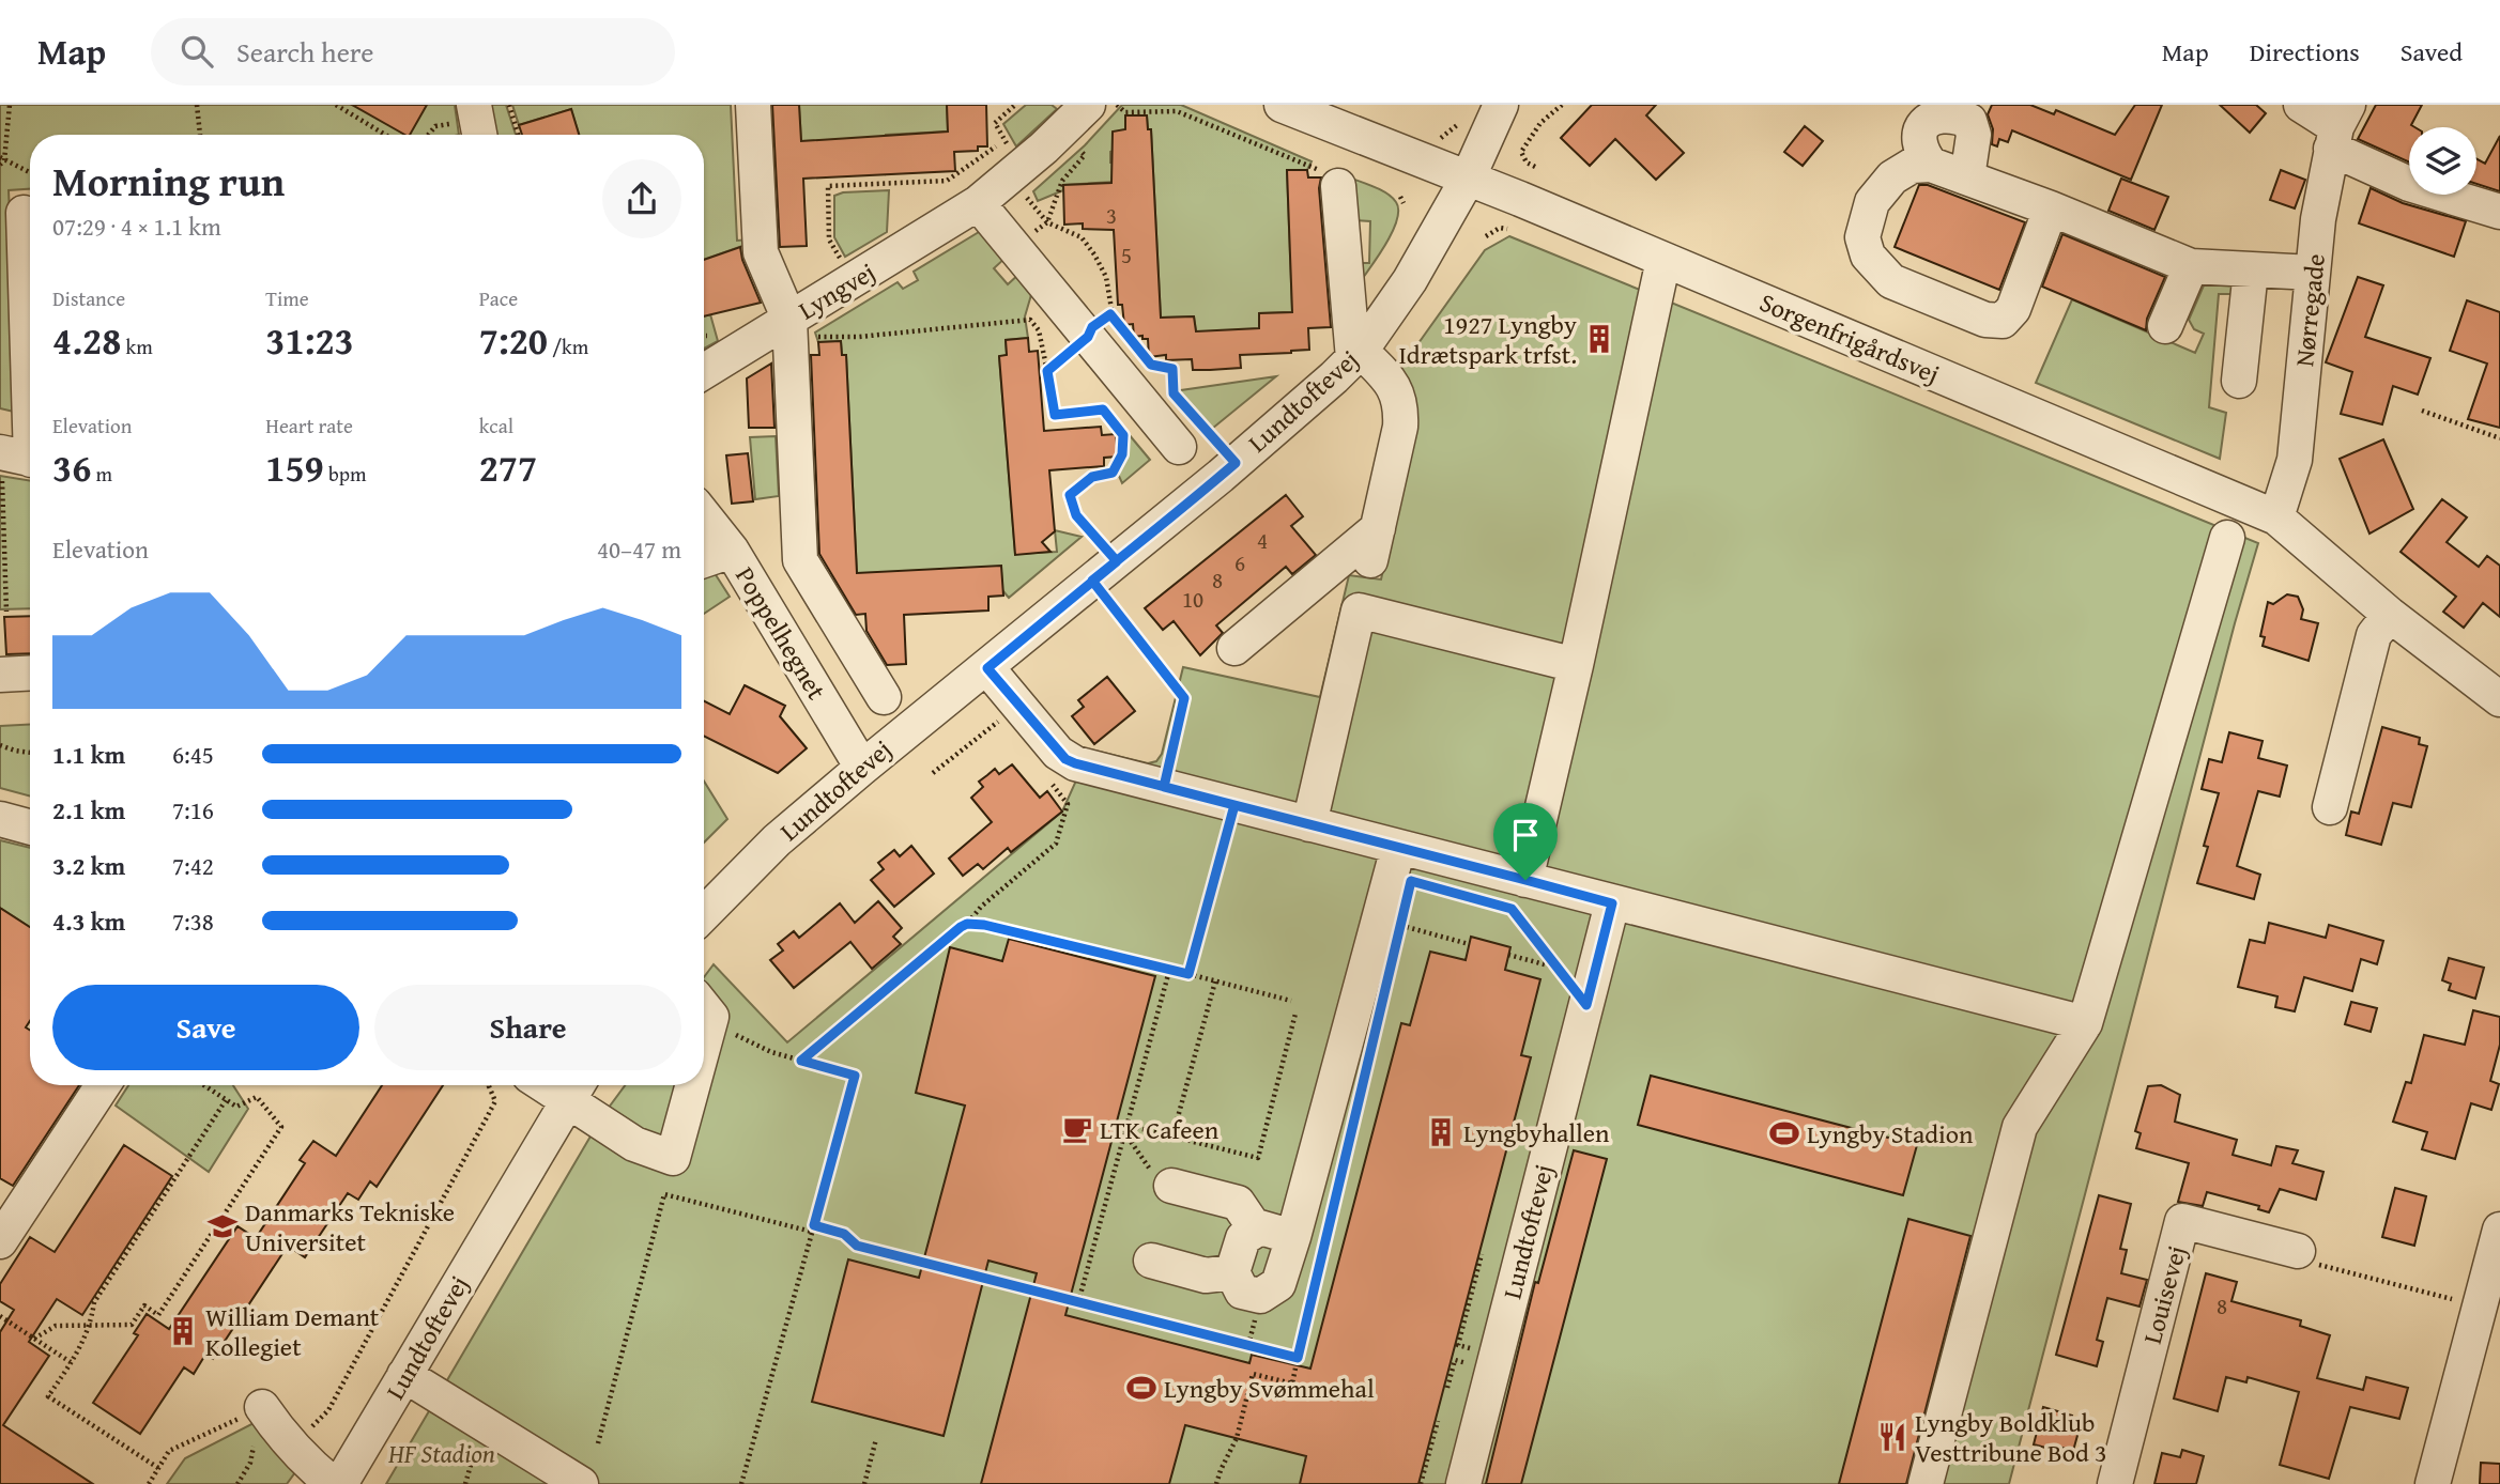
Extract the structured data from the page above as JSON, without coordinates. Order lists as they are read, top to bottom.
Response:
{
  "streets": {
    "street": [
      "Lyngvej",
      "Nørregade",
      "Sorgenfrigårdsvej",
      "Lundtoftevej",
      "Poppelhegnet",
      "Louisevej"
    ]
  },
  "crossings": [
    ["Nørregade", "Sorgenfrigårdsvej"],
    ["Sorgenfrigårdsvej", "Lundtoftevej"],
    ["Lundtoftevej", "Poppelhegnet"]
  ],
  "parks": ["HF Stadion"],
  "places": {
    "building": ["1927 Lyngby Idrætspark trfst.", "Lyngbyhallen", "William Demant Kollegiet"],
    "cafe": ["LTK Cafeen"],
    "sports": ["Lyngby Stadion", "Lyngby Svømmehal"],
    "school or university": ["Danmarks Tekniske Universitet"],
    "restaurant": ["Lyngby Boldklub Vesttribune Bod 3"]
  },
  "house_numbers": [
    "3",
    "5",
    "4",
    "6",
    "8",
    "10",
    "8"
  ],
  "page": {
    "header": "Map",
    "search": "Search here",
    "nav": ["Map", "Directions", "Saved"],
    "heading": ["Morning run", "07:29 · 4 × 1.1 km"],
    "stats": [
      ["Distance", "4.28 km"],
      ["Time", "31:23"],
      ["Pace", "7:20 /km"],
      ["Elevation", "36 m"],
      ["Heart rate", "159 bpm"],
      ["kcal", "277"]
    ],
    "chart": ["Elevation", "40–47 m"],
    "list": [
      {
        "name": "1.1 km",
        "note": "6:45"
      },
      {
        "name": "2.1 km",
        "note": "7:16"
      },
      {
        "name": "3.2 km",
        "note": "7:42"
      },
      {
        "name": "4.3 km",
        "note": "7:38"
      }
    ],
    "buttons": ["Save", "Share"]
  }
}
